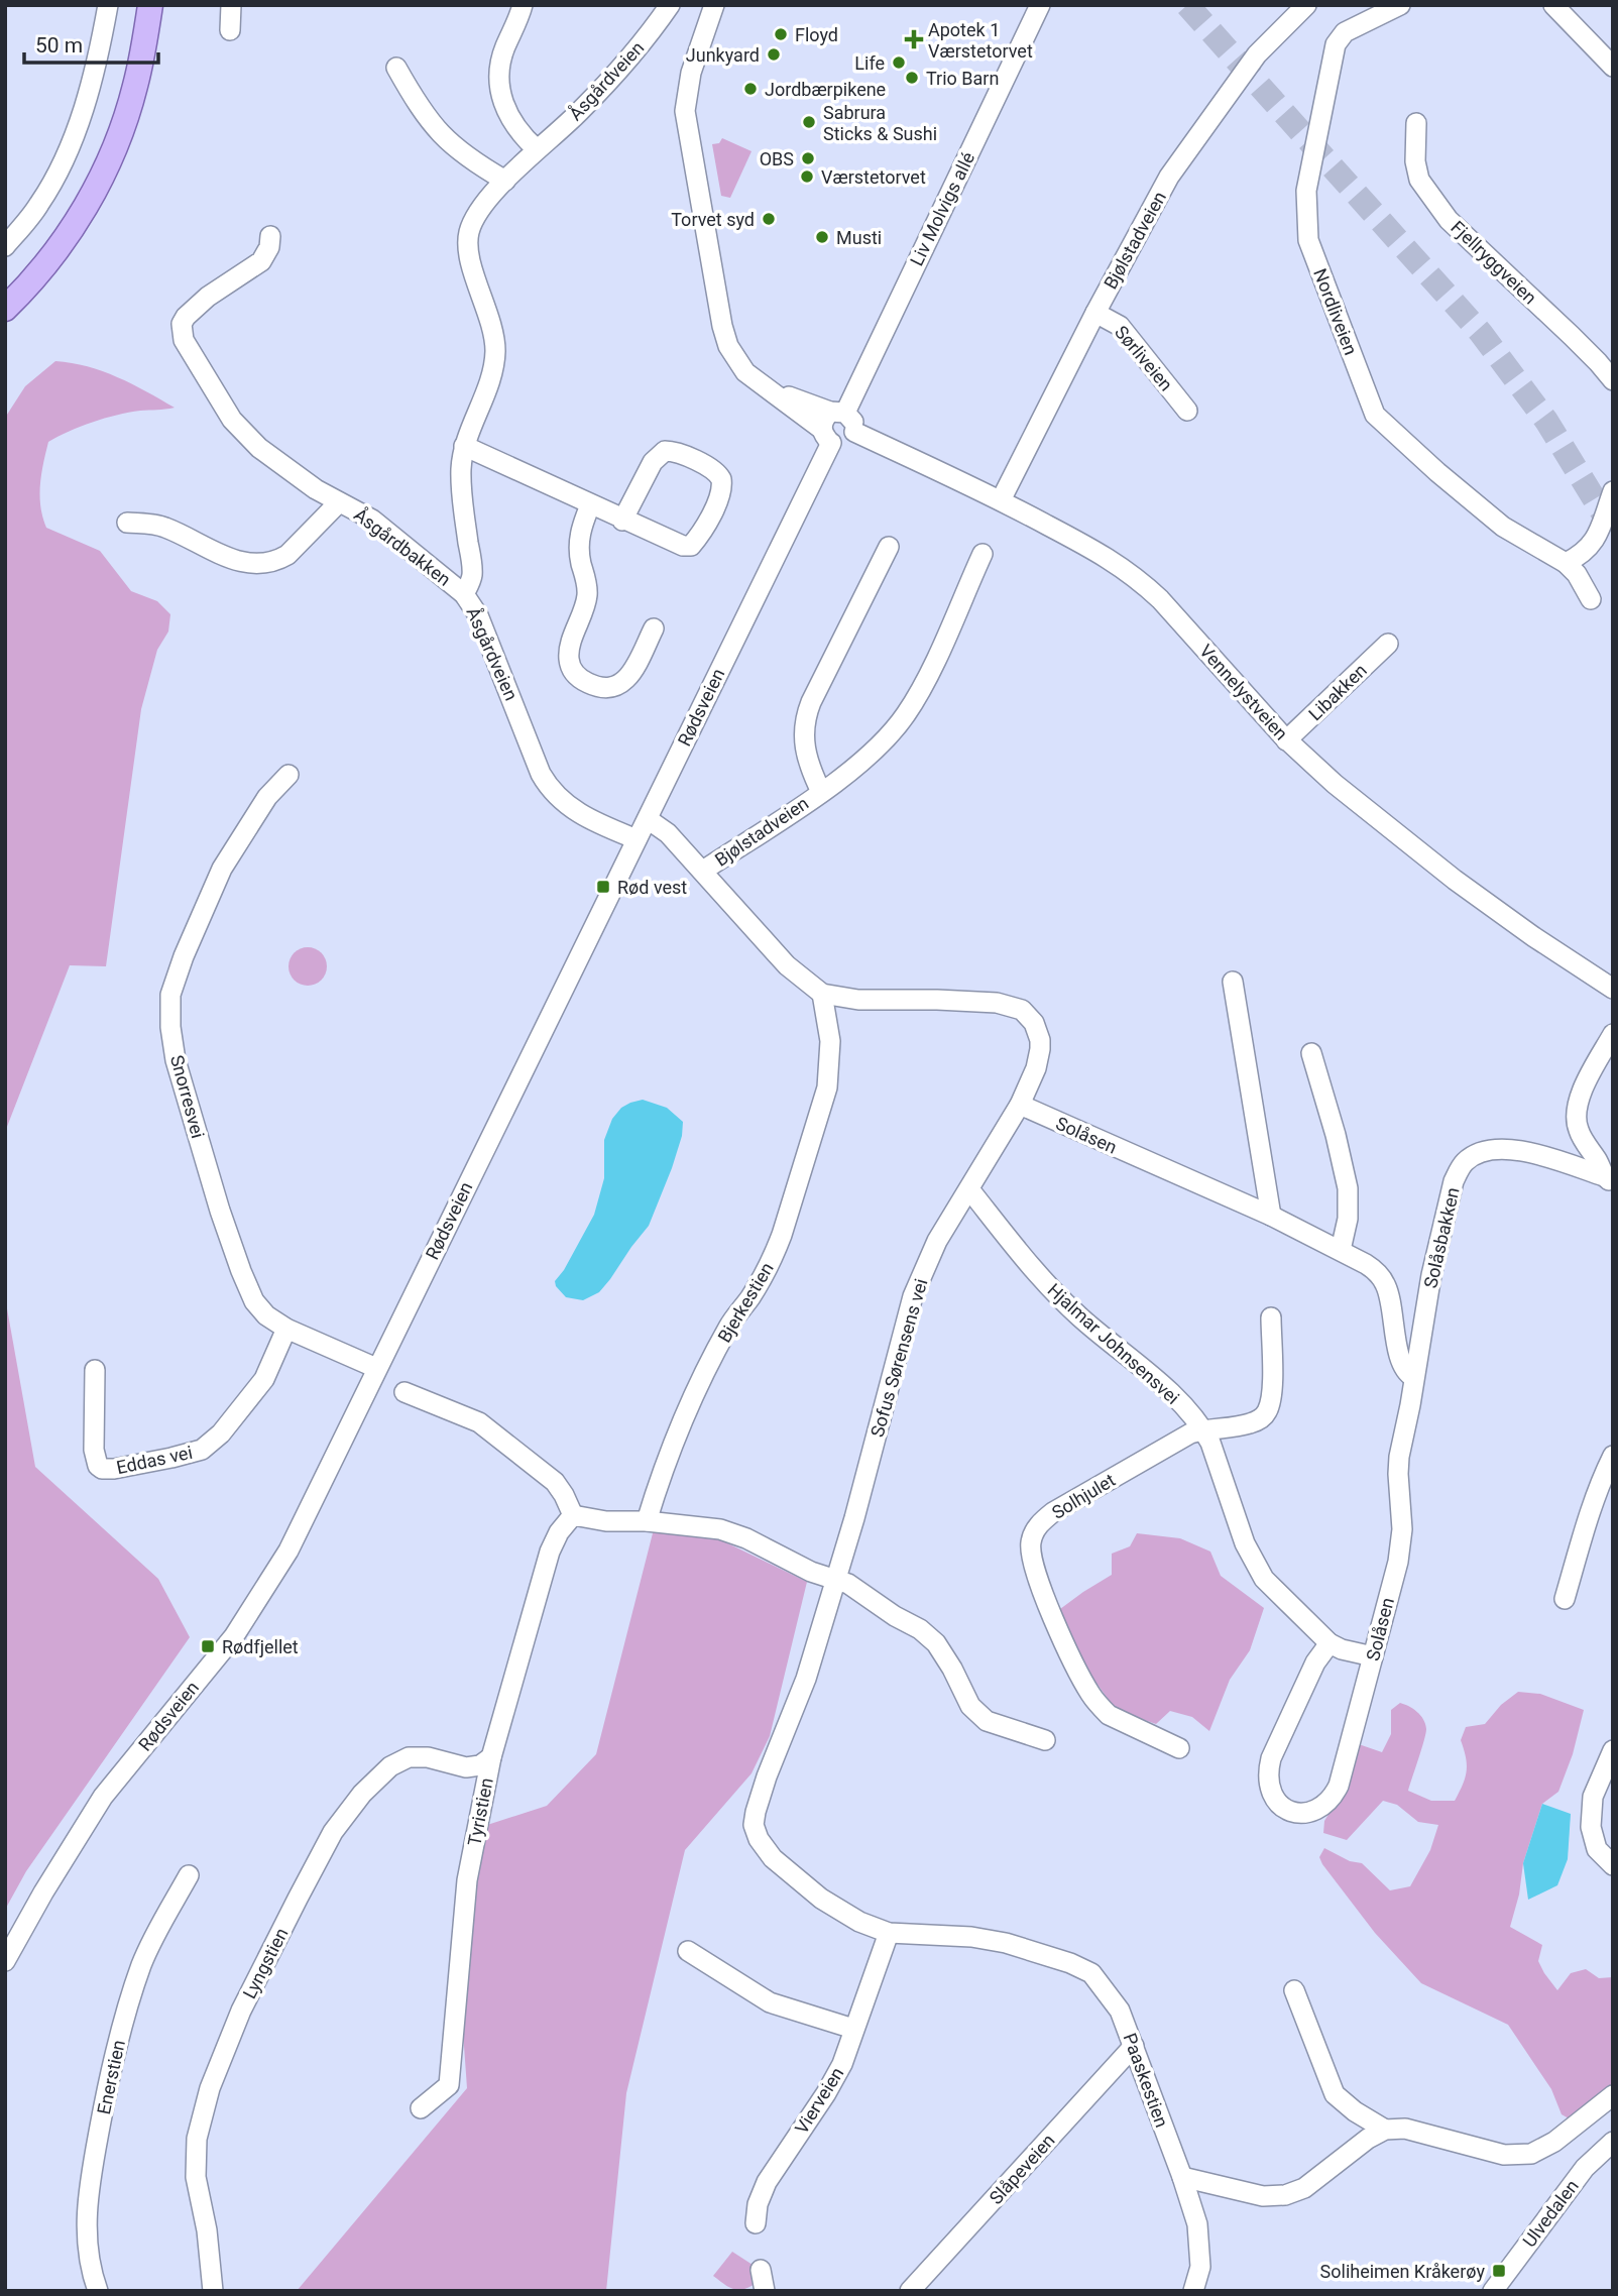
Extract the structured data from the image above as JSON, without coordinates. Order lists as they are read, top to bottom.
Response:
{
  "streets": {
    "street": [
      "Åsgårdveien",
      "Liv Molvigs allé",
      "Bjølstadveien",
      "Fjellryggveien",
      "Nordliveien",
      "Sørliveien",
      "Åsgårdbakken",
      "Vennelystveien",
      "Libakken",
      "Rødsveien",
      "Snorresvei",
      "Solåsen",
      "Solåsbakken",
      "Bjerkestien",
      "Hjalmar Johnsensvei",
      "Sofus Sørensens vei",
      "Eddas vei",
      "Solhjulet",
      "Tyristien",
      "Lyngstien",
      "Enerstien",
      "Paaskestien",
      "Vierveien",
      "Slåpeveien",
      "Ulvedalen"
    ]
  },
  "crossings": [
    ["Åsgårdveien", "Åsgårdbakken"],
    ["Åsgårdveien", "Rødsveien"],
    ["Liv Molvigs allé", "Vennelystveien"],
    ["Liv Molvigs allé", "Rødsveien"],
    ["Bjølstadveien", "Sørliveien"],
    ["Bjølstadveien", "Vennelystveien"],
    ["Bjølstadveien", "Sofus Sørensens vei"],
    ["Vennelystveien", "Libakken"],
    ["Vennelystveien", "Rødsveien"],
    ["Rødsveien", "Snorresvei"],
    ["Rødsveien", "Sofus Sørensens vei"],
    ["Snorresvei", "Eddas vei"],
    ["Solåsen", "Solåsbakken"],
    ["Solåsen", "Hjalmar Johnsensvei"],
    ["Solåsen", "Sofus Sørensens vei"],
    ["Bjerkestien", "Sofus Sørensens vei"],
    ["Hjalmar Johnsensvei", "Sofus Sørensens vei"],
    ["Hjalmar Johnsensvei", "Solhjulet"],
    ["Sofus Sørensens vei", "Paaskestien"],
    ["Sofus Sørensens vei", "Vierveien"],
    ["Tyristien", "Lyngstien"],
    ["Paaskestien", "Vierveien"],
    ["Paaskestien", "Slåpeveien"]
  ],
  "places": {
    "other": [
      "Floyd",
      "Junkyard",
      "Life",
      "Trio Barn",
      "Jordbærpikene",
      "Sabrura Sticks & Sushi",
      "OBS",
      "Værstetorvet",
      "Torvet syd",
      "Musti"
    ],
    "health": ["Apotek 1 Værstetorvet"],
    "transit": ["Rød vest", "Rødfjellet", "Soliheimen Kråkerøy"]
  },
  "scale_bar": "50 m"
}
